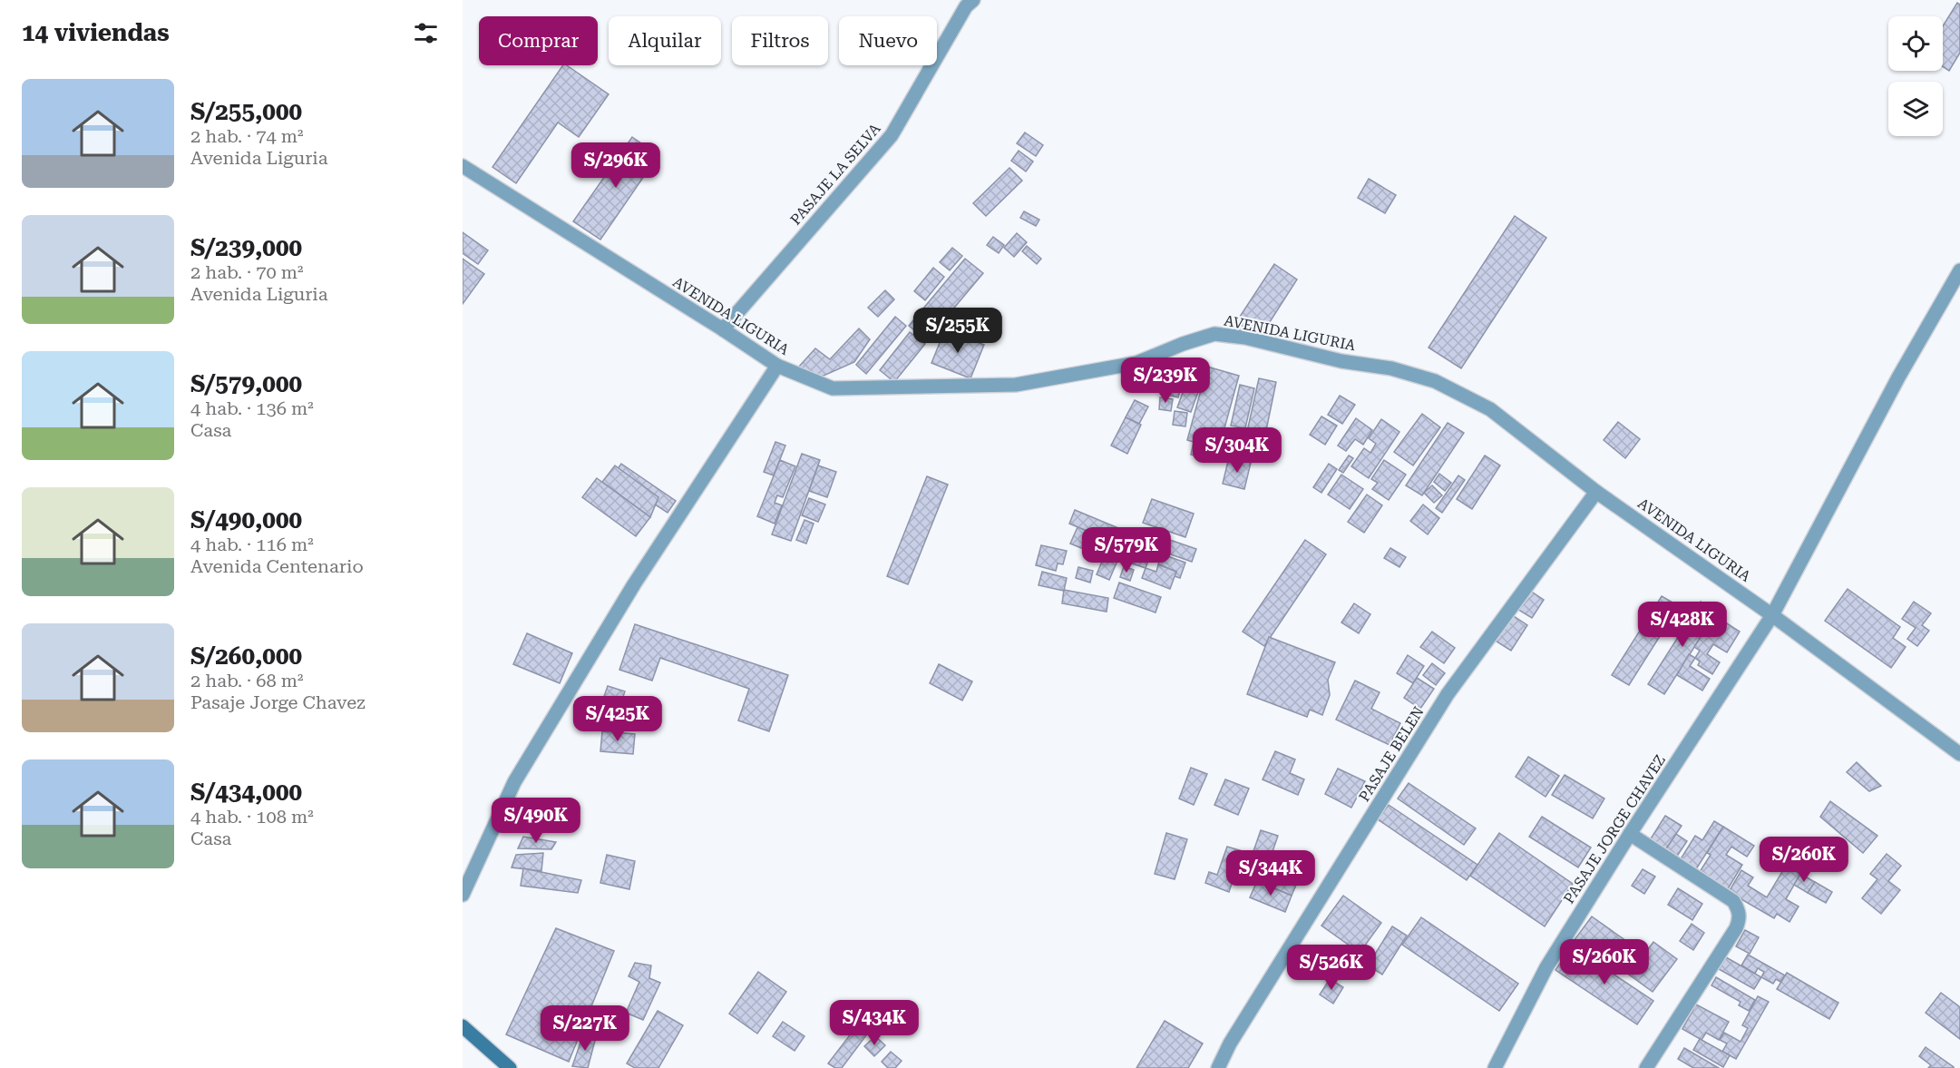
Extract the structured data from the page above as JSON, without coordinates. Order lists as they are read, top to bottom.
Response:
{
  "streets": {
    "street": [
      "PASAJE LA SELVA",
      "AVENIDA LIGURIA",
      "PASAJE BELEN",
      "PASAJE JORGE CHAVEZ"
    ]
  },
  "crossings": [
    ["PASAJE LA SELVA", "AVENIDA LIGURIA"],
    ["AVENIDA LIGURIA", "PASAJE BELEN"],
    ["AVENIDA LIGURIA", "PASAJE JORGE CHAVEZ"]
  ],
  "page": {
    "heading": "14 viviendas",
    "chip": [
      "Comprar",
      "Alquilar",
      "Filtros",
      "Nuevo"
    ],
    "list": [
      {
        "name": "S/255,000",
        "note": "2 hab. · 74 m² · Avenida Liguria"
      },
      {
        "name": "S/239,000",
        "note": "2 hab. · 70 m² · Avenida Liguria"
      },
      {
        "name": "S/579,000",
        "note": "4 hab. · 136 m² · Casa"
      },
      {
        "name": "S/490,000",
        "note": "4 hab. · 116 m² · Avenida Centenario"
      },
      {
        "name": "S/260,000",
        "note": "2 hab. · 68 m² · Pasaje Jorge Chavez"
      },
      {
        "name": "S/434,000",
        "note": "4 hab. · 108 m² · Casa"
      }
    ],
    "price": [
      "S/296K",
      "S/255K",
      "S/239K",
      "S/304K",
      "S/579K",
      "S/428K",
      "S/425K",
      "S/490K",
      "S/260K",
      "S/344K",
      "S/260K",
      "S/526K",
      "S/434K",
      "S/227K"
    ]
  }
}
